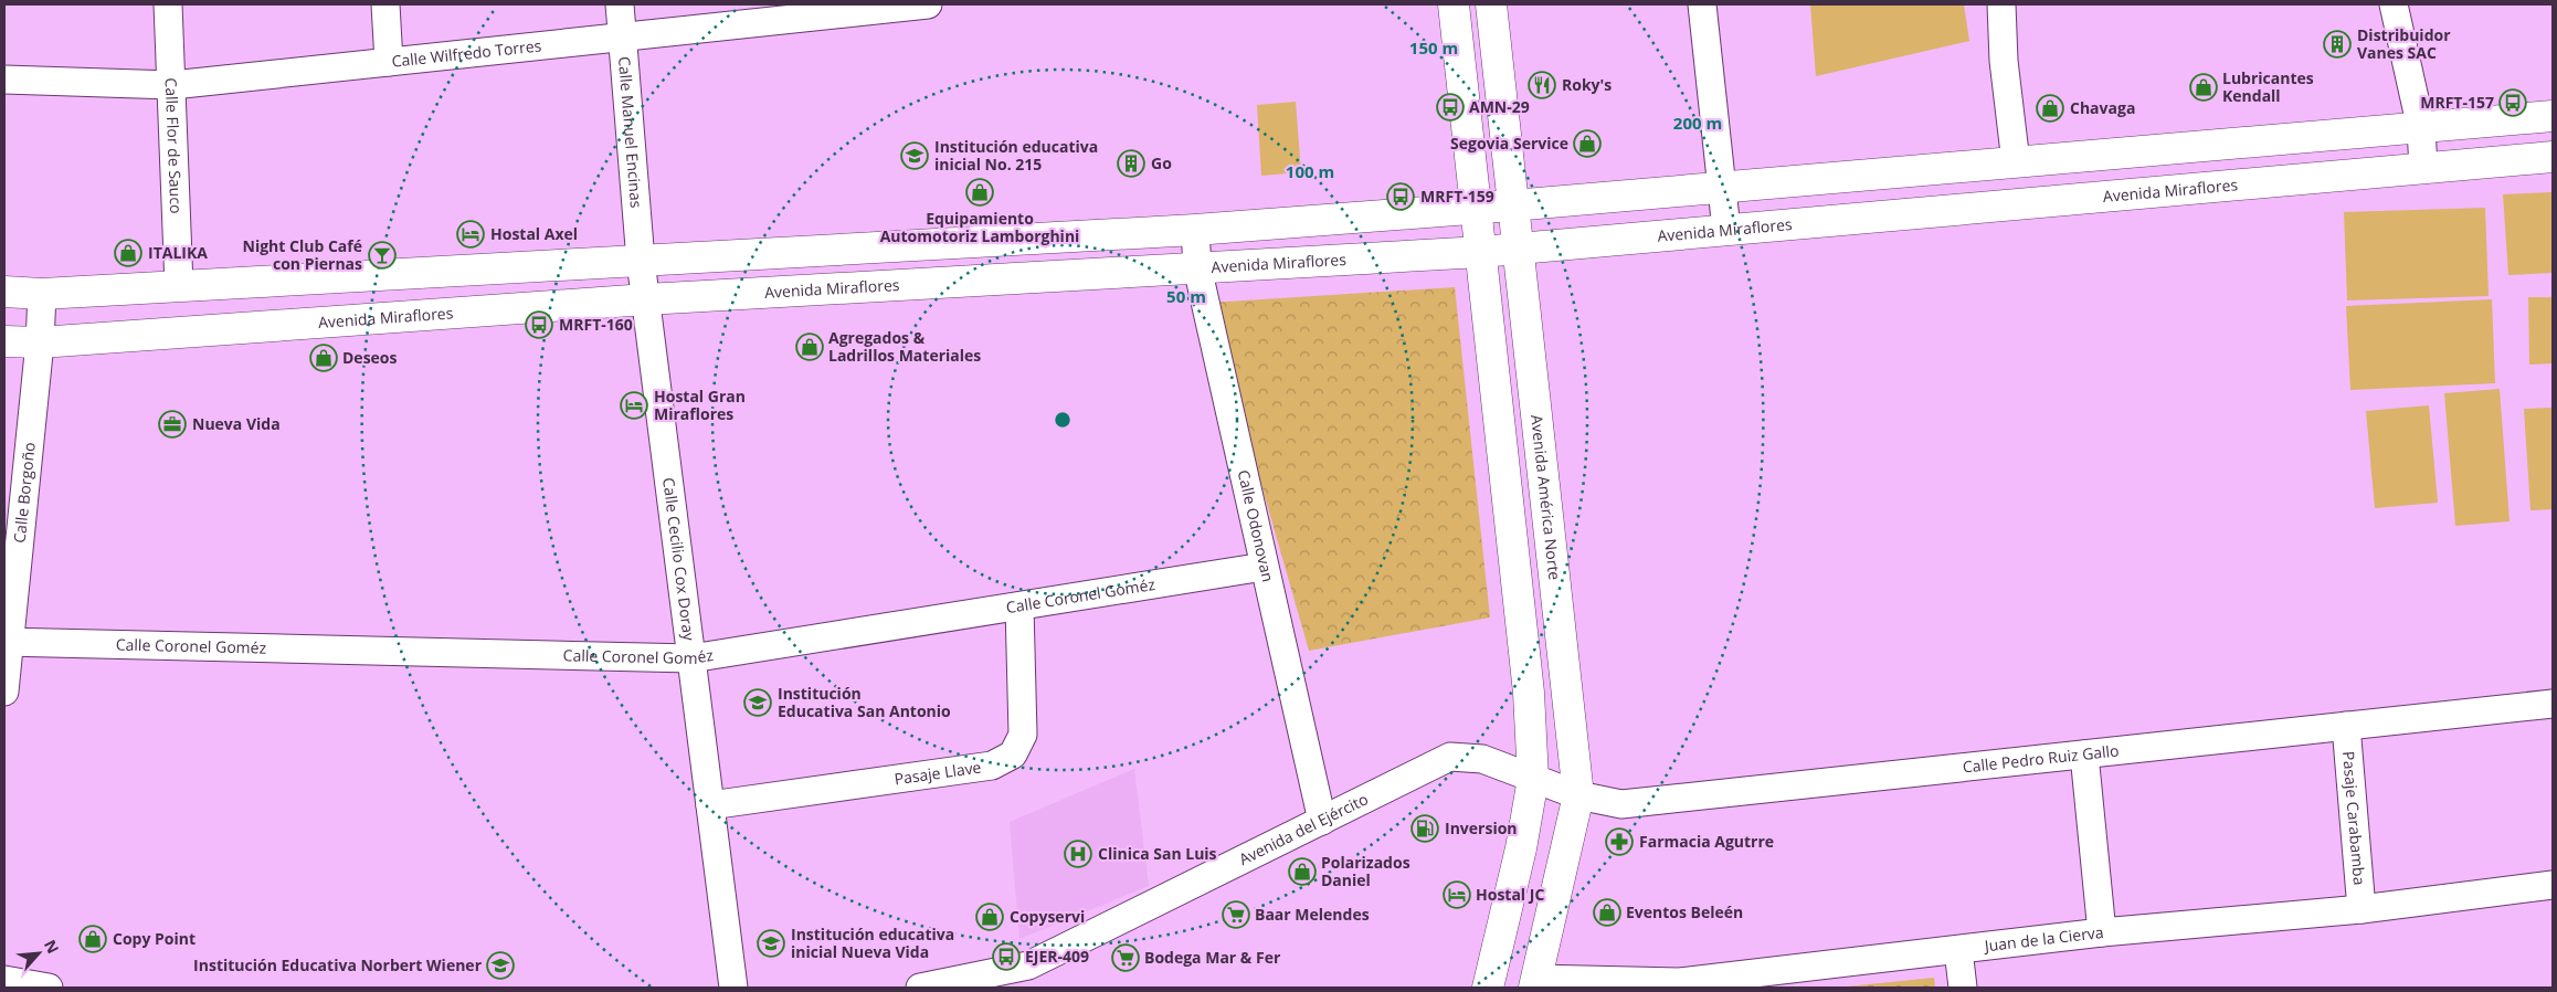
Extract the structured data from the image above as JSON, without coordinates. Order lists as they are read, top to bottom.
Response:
{
  "streets": {
    "main road": ["Avenida Miraflores", "Avenida América Norte"],
    "street": [
      "Calle Wilfredo Torres",
      "Calle Manuel Encinas",
      "Calle Flor de Sauco",
      "Calle Borgoño",
      "Calle Odonovan",
      "Calle Cecilio Cox Doray",
      "Calle Coronel Goméz",
      "Calle Pedro Ruiz Gallo",
      "Pasaje Llave",
      "Pasaje Carabamba",
      "Avenida del Ejército",
      "Juan de la Cierva"
    ]
  },
  "crossings": [
    ["Calle Wilfredo Torres", "Calle Manuel Encinas"],
    ["Calle Wilfredo Torres", "Calle Flor de Sauco"],
    ["Calle Manuel Encinas", "Calle Cecilio Cox Doray"],
    ["Avenida Miraflores", "Calle Borgoño"],
    ["Avenida Miraflores", "Avenida América Norte"],
    ["Avenida Miraflores", "Calle Odonovan"],
    ["Avenida Miraflores", "Calle Cecilio Cox Doray"],
    ["Calle Borgoño", "Calle Coronel Goméz"],
    ["Avenida América Norte", "Calle Pedro Ruiz Gallo"],
    ["Avenida América Norte", "Juan de la Cierva"],
    ["Calle Odonovan", "Calle Coronel Goméz"],
    ["Calle Odonovan", "Avenida del Ejército"],
    ["Calle Cecilio Cox Doray", "Calle Coronel Goméz"],
    ["Calle Cecilio Cox Doray", "Pasaje Llave"],
    ["Calle Coronel Goméz", "Pasaje Llave"],
    ["Calle Pedro Ruiz Gallo", "Pasaje Carabamba"],
    ["Calle Pedro Ruiz Gallo", "Avenida del Ejército"],
    ["Pasaje Carabamba", "Juan de la Cierva"]
  ],
  "places": {
    "building": ["Distribuidor Vanes SAC", "Go"],
    "restaurant": ["Roky's"],
    "shop": [
      "Lubricantes Kendall",
      "Chavaga",
      "Segovia Service",
      "Equipamiento Automotoriz Lamborghini",
      "ITALIKA",
      "Agregados & Ladrillos Materiales",
      "Deseos",
      "Polarizados Daniel",
      "Eventos Beleén",
      "Copyservi",
      "Copy Point"
    ],
    "bus stop": [
      "MRFT-157",
      "AMN-29",
      "MRFT-159",
      "MRFT-160",
      "EJER-409"
    ],
    "school or university": [
      "Institución educativa inicial No. 215",
      "Institución Educativa San Antonio",
      "Institución educativa inicial Nueva Vida",
      "Institución Educativa Norbert Wiener"
    ],
    "hotel": ["Hostal Axel", "Hostal Gran Miraflores", "Hostal JC"],
    "bar": ["Night Club Café con Piernas"],
    "office": ["Nueva Vida"],
    "fuel station": ["Inversion"],
    "pharmacy": ["Farmacia Agutrre"],
    "hospital": ["Clinica San Luis"],
    "supermarket": ["Baar Melendes", "Bodega Mar & Fer"]
  },
  "north": "top right",
  "rings": [
    "150 m",
    "200 m",
    "100 m",
    "50 m"
  ]
}
